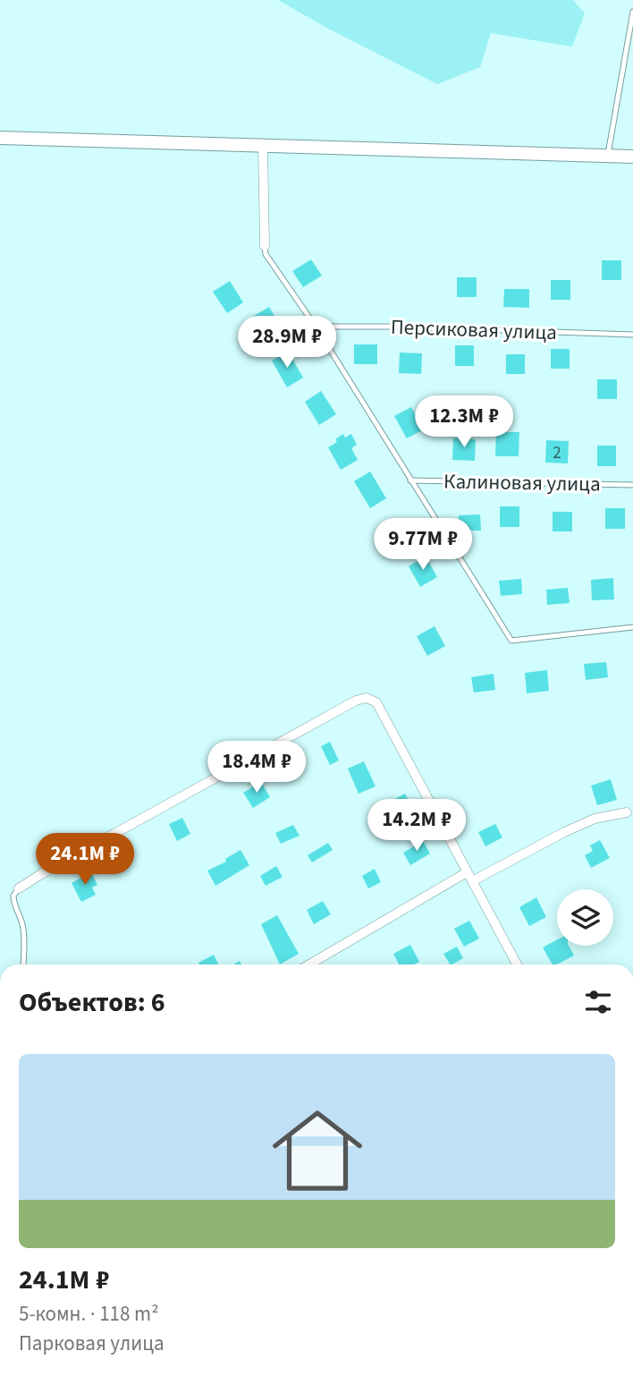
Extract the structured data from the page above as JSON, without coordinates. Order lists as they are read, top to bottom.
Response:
{
  "streets": {
    "lane": ["Персиковая улица", "Калиновая улица"]
  },
  "house_numbers": ["2"],
  "page": {
    "price": [
      "28.9M ₽",
      "12.3M ₽",
      "9.77M ₽",
      "18.4M ₽",
      "14.2M ₽",
      "24.1M ₽"
    ],
    "heading": "Объектов: 6",
    "list": [
      {
        "name": "24.1M ₽",
        "note": "5-комн. · 118 m² · Парковая улица"
      }
    ]
  }
}
